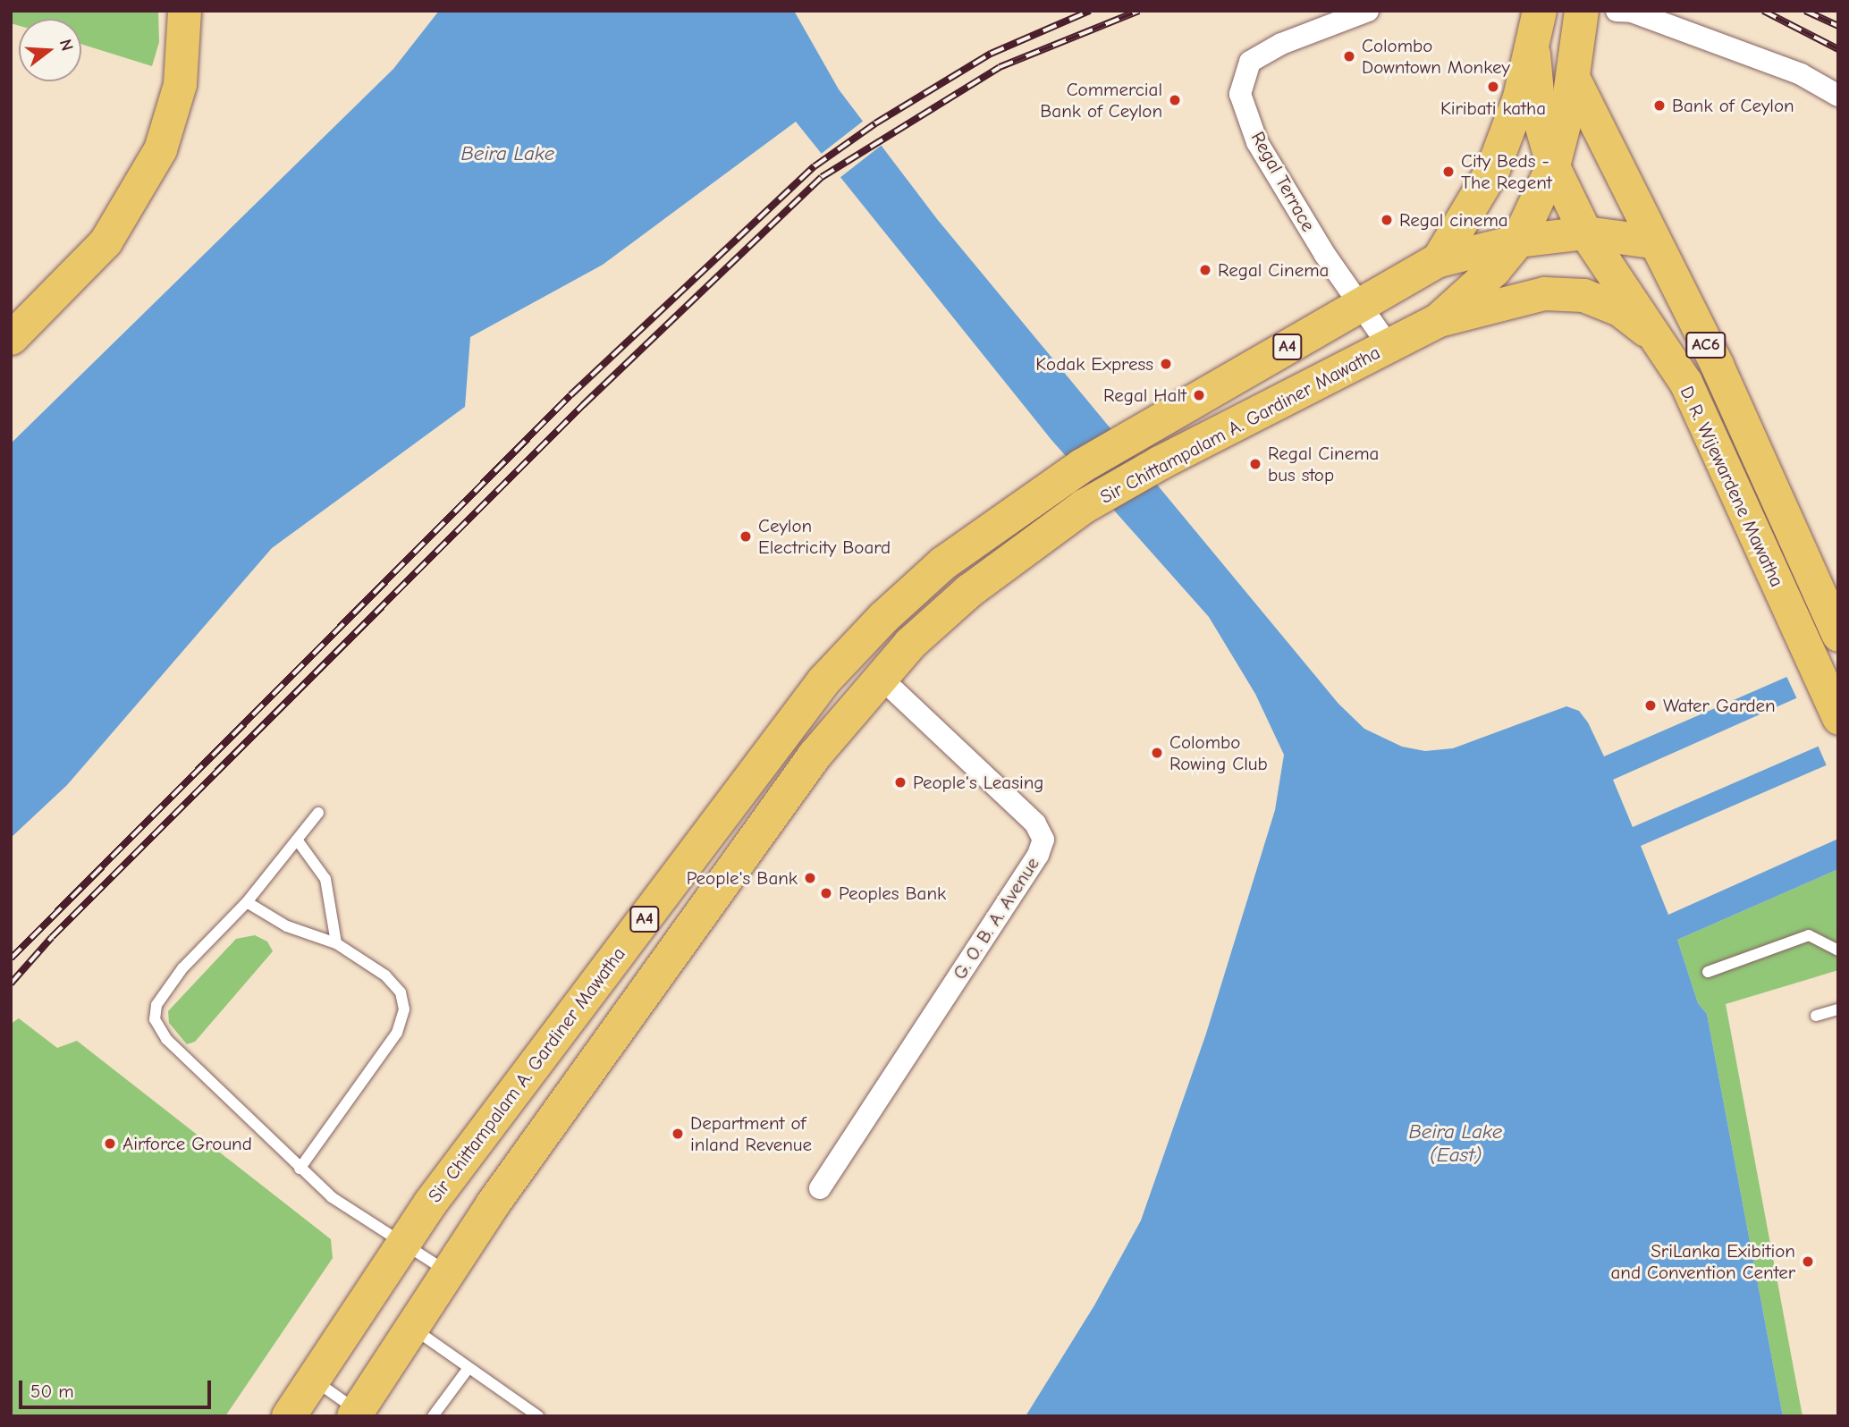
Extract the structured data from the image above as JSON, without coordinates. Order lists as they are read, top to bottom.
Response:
{
  "streets": {
    "highway": ["A4", "Sir Chittampalam A. Gardiner Mawatha"],
    "main road": ["AC6", "D. R. Wijewardene Mawatha"],
    "street": ["Regal Terrace", "G. O. B. A. Avenue"]
  },
  "crossings": [
    ["Regal Terrace", "Sir Chittampalam A. Gardiner Mawatha"],
    ["Sir Chittampalam A. Gardiner Mawatha", "D. R. Wijewardene Mawatha"],
    ["Sir Chittampalam A. Gardiner Mawatha", "G. O. B. A. Avenue"]
  ],
  "water": ["Beira Lake", "Beira Lake (East)"],
  "places": [
    "Colombo Downtown Monkey",
    "Kiribati katha",
    "Commercial Bank of Ceylon",
    "Bank of Ceylon",
    "City Beds - The Regent",
    "Regal cinema",
    "Regal Cinema",
    "Kodak Express",
    "Regal Halt",
    "Regal Cinema bus stop",
    "Ceylon Electricity Board",
    "Water Garden",
    "Colombo Rowing Club",
    "People's Leasing",
    "People's Bank",
    "Peoples Bank",
    "Department of inland Revenue",
    "Airforce Ground",
    "SriLanka Exibition and Convention Center"
  ],
  "scale_bar": "50 m",
  "north": "right"
}
